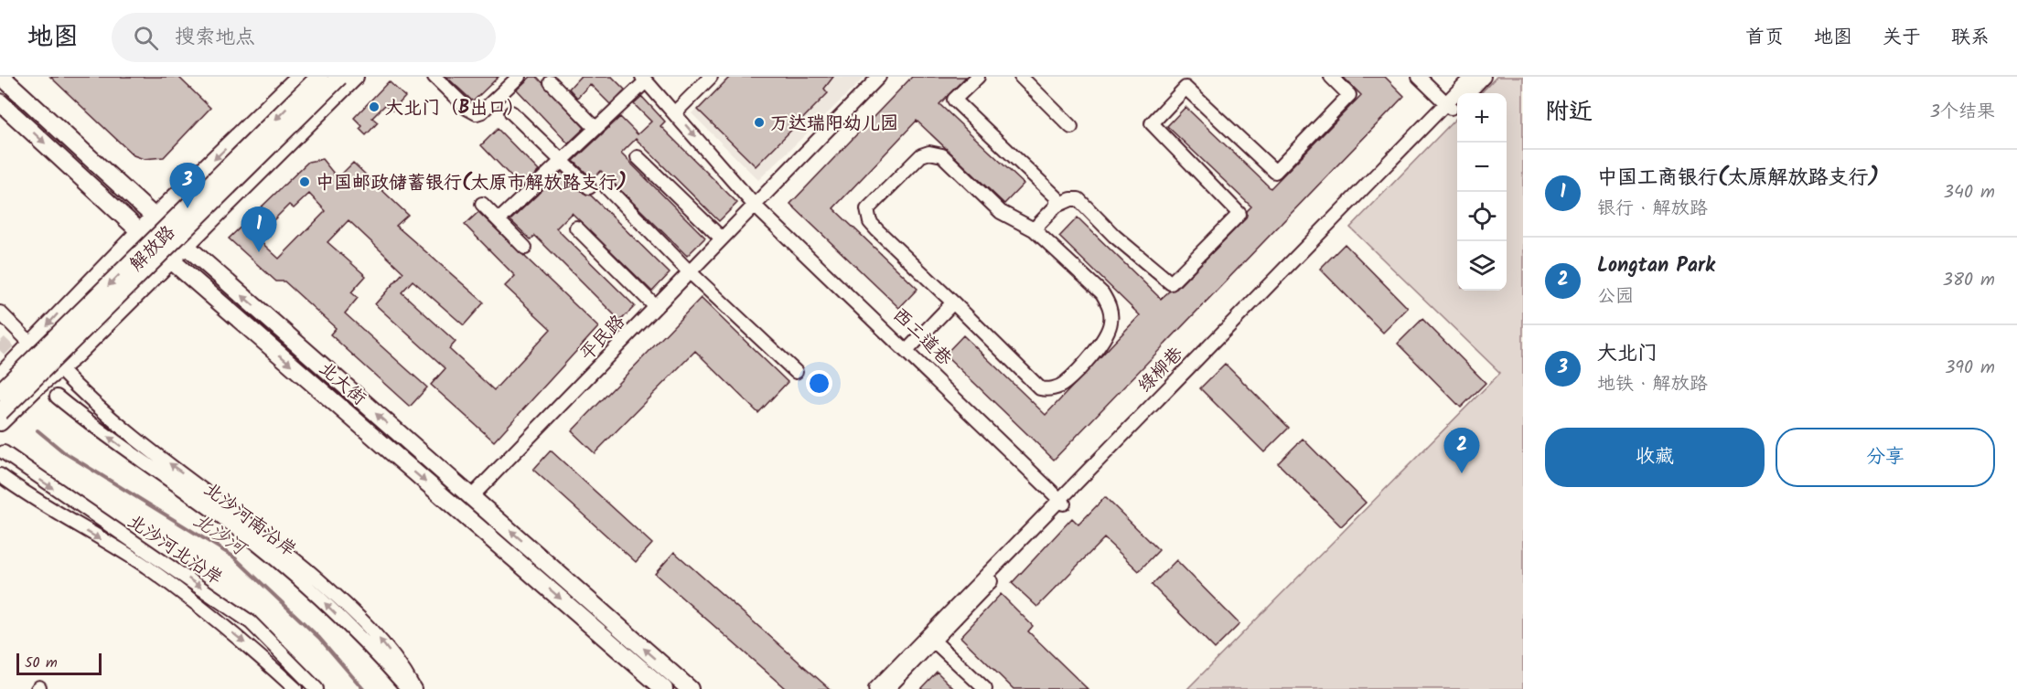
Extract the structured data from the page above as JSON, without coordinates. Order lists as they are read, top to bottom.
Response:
{
  "streets": {
    "main road": ["解放路", "北大街"],
    "street": [
      "西二道巷",
      "平民路",
      "绿柳巷",
      "北沙河南沿岸",
      "北沙河北沿岸"
    ]
  },
  "crossings": [
    ["解放路", "北大街"],
    ["西二道巷", "平民路"],
    ["西二道巷", "绿柳巷"]
  ],
  "water": ["北沙河"],
  "places": ["大北门（B出口）", "万达瑞阳幼儿园", "中国邮政储蓄银行(太原市解放路支行)"],
  "scale_bar": "50 m",
  "page": {
    "header": "地图",
    "search": "搜索地点",
    "nav": [
      "首页",
      "地图",
      "关于",
      "联系"
    ],
    "heading": ["附近", "3个结果"],
    "map_buttons": ["+", "−"],
    "list": [
      {
        "mark": "1",
        "name": "中国工商银行(太原解放路支行)",
        "note": "银行 · 解放路",
        "value": "340 m"
      },
      {
        "mark": "2",
        "name": "Longtan Park",
        "note": "公园",
        "value": "380 m"
      },
      {
        "mark": "3",
        "name": "大北门",
        "note": "地铁 · 解放路",
        "value": "390 m"
      }
    ],
    "pins": ["3", "1", "2"],
    "buttons": ["收藏", "分享"],
    "scale": "50 m"
  }
}
